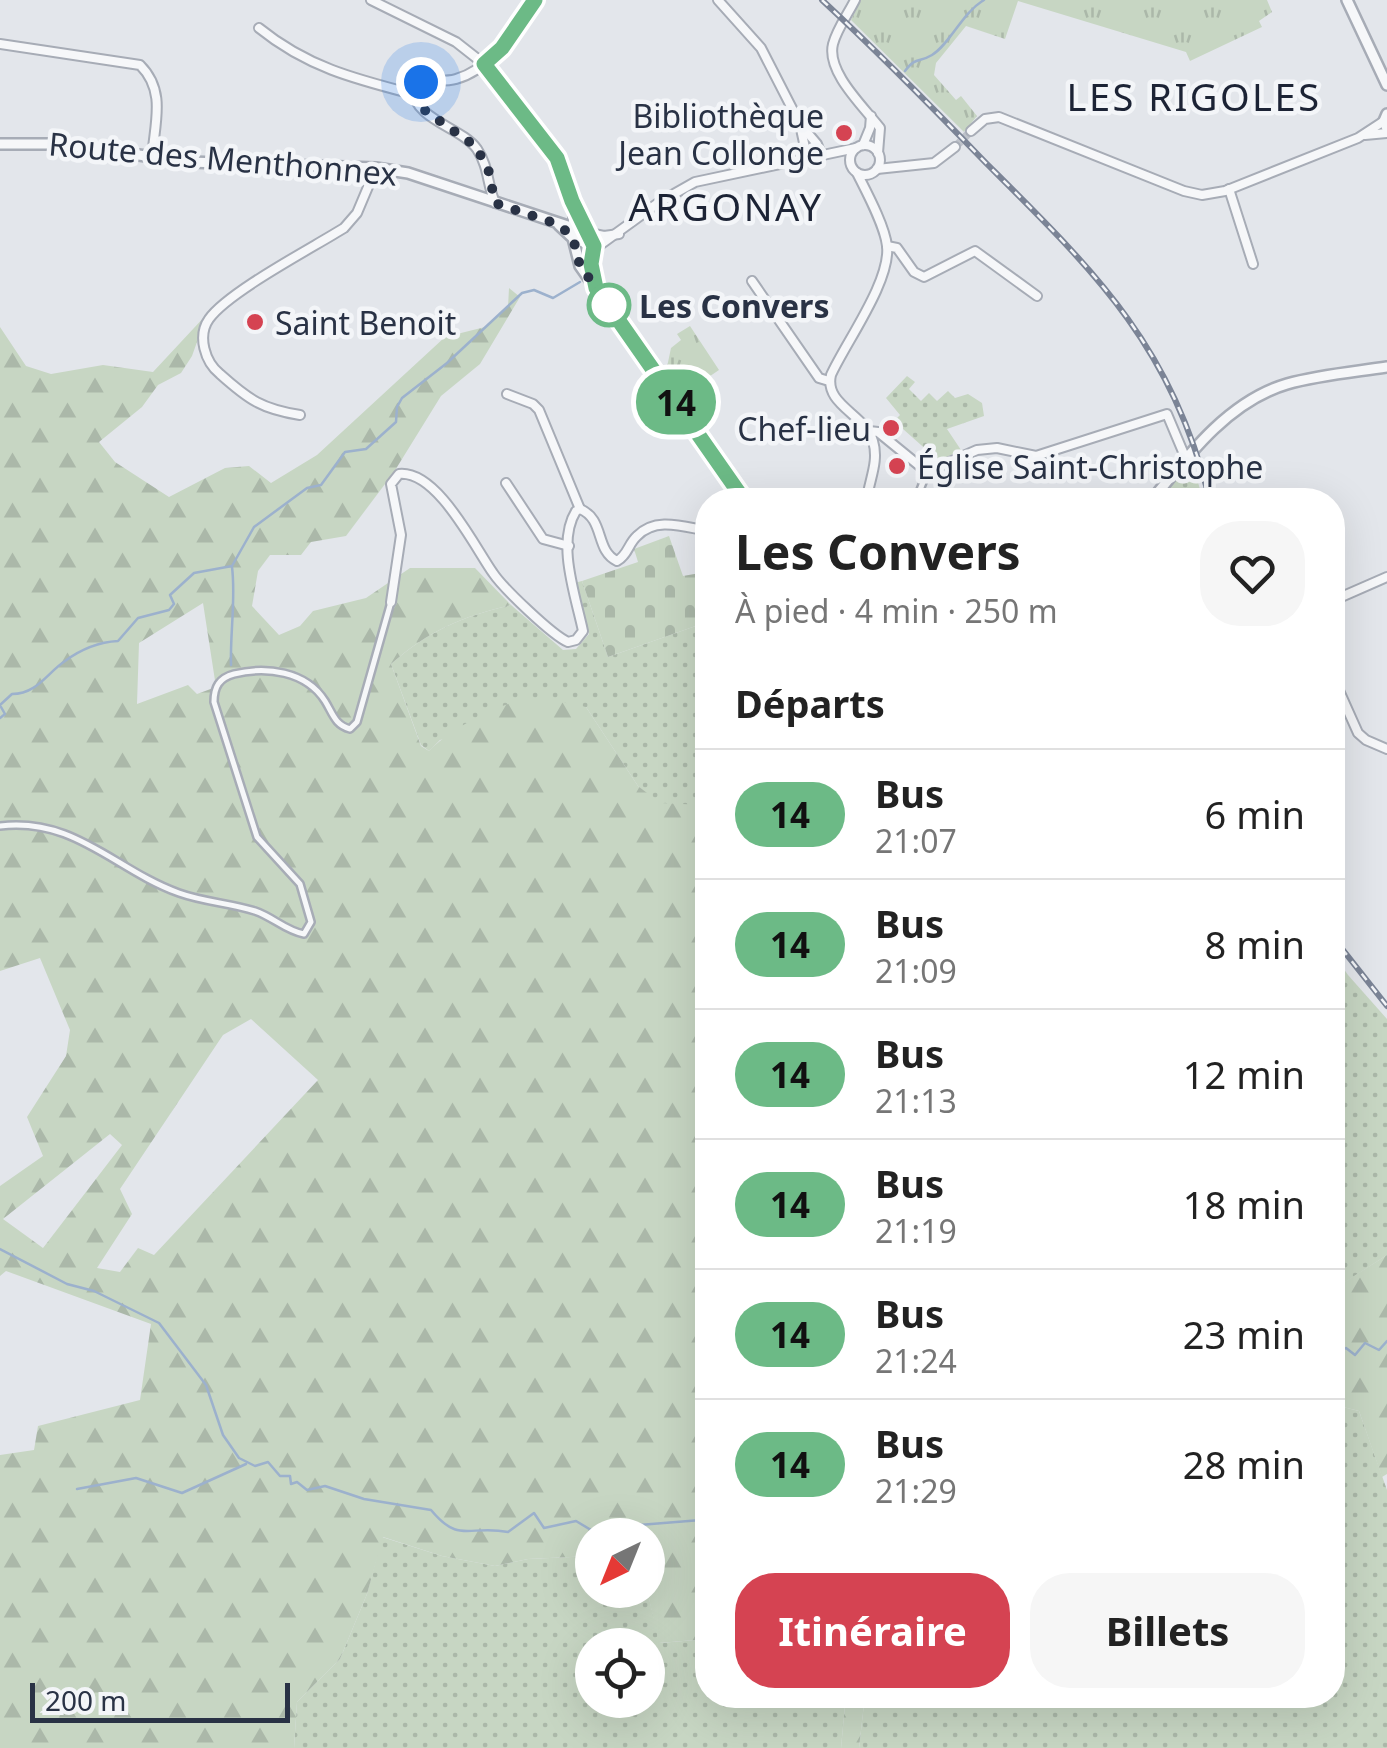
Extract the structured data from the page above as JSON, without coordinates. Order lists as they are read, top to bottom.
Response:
{
  "streets": {
    "street": ["Route des Menthonnex"]
  },
  "districts": ["LES RIGOLES", "ARGONAY"],
  "places": [
    "Bibliothèque Jean Collonge",
    "Les Convers",
    "Saint Benoit",
    "Chef-lieu",
    "Église Saint-Christophe"
  ],
  "lines": ["bus line 14"],
  "scale_bar": "200 m",
  "north": "bottom left",
  "page": {
    "on_map": "14",
    "heading": [
      ["Les Convers", "À pied · 4 min · 250 m"],
      "Départs"
    ],
    "list": [
      {
        "mark": "14",
        "name": "Bus",
        "note": "21:07",
        "value": "6 min"
      },
      {
        "mark": "14",
        "name": "Bus",
        "note": "21:09",
        "value": "8 min"
      },
      {
        "mark": "14",
        "name": "Bus",
        "note": "21:13",
        "value": "12 min"
      },
      {
        "mark": "14",
        "name": "Bus",
        "note": "21:19",
        "value": "18 min"
      },
      {
        "mark": "14",
        "name": "Bus",
        "note": "21:24",
        "value": "23 min"
      },
      {
        "mark": "14",
        "name": "Bus",
        "note": "21:29",
        "value": "28 min"
      }
    ],
    "buttons": ["Itinéraire", "Billets"],
    "scale": "200 m"
  }
}
